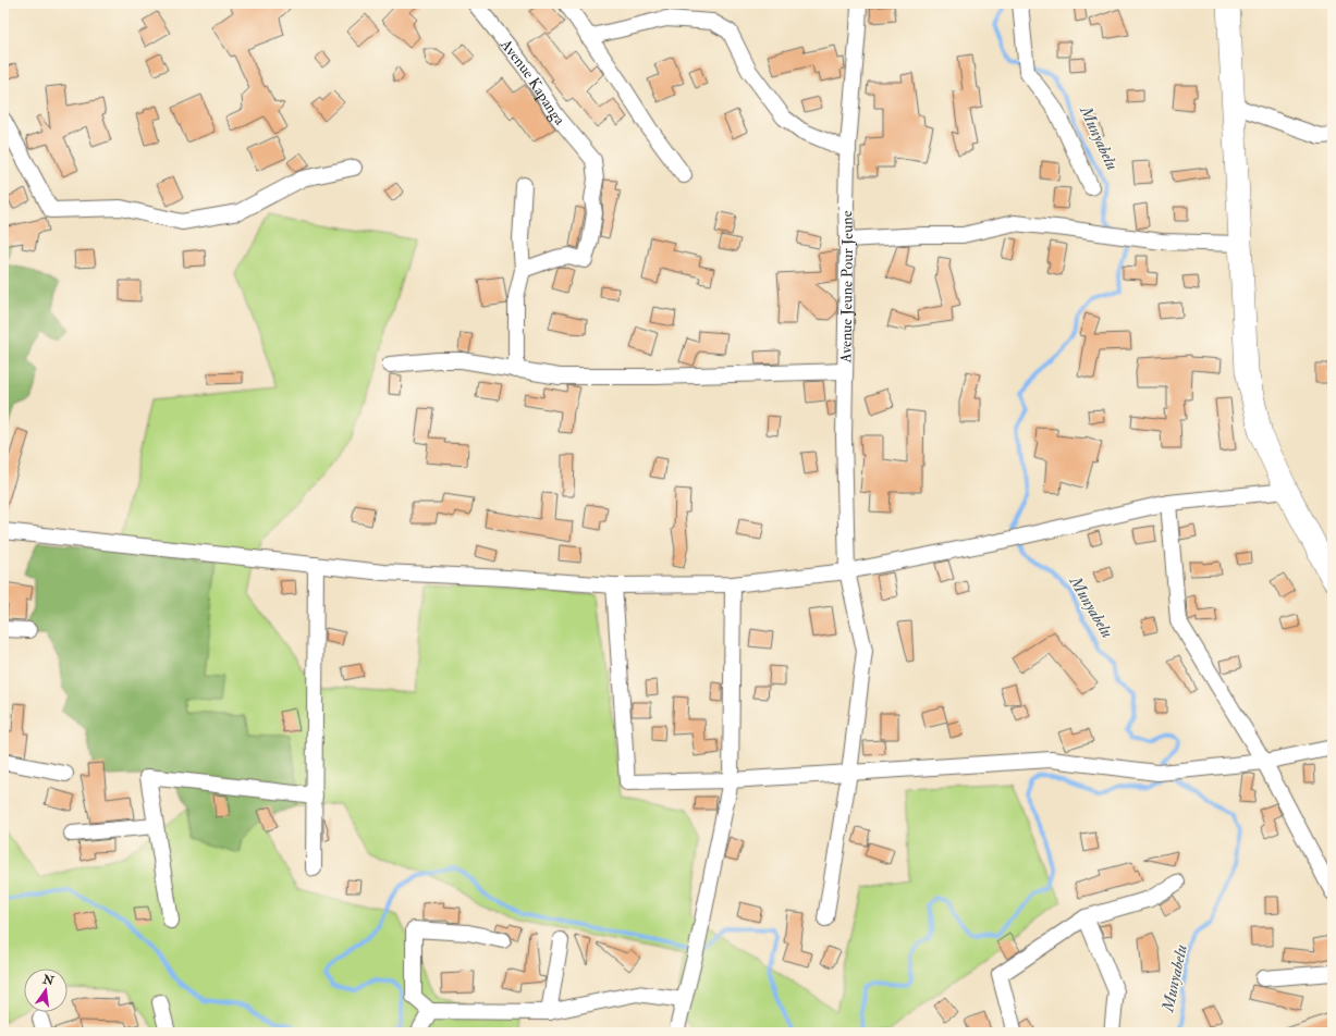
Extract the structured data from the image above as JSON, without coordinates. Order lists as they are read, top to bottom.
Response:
{
  "streets": {
    "street": ["Avenue Kapanga", "Avenue Jeune Pour Jeune"]
  },
  "water": ["Munyabelu"],
  "north": "top"
}
